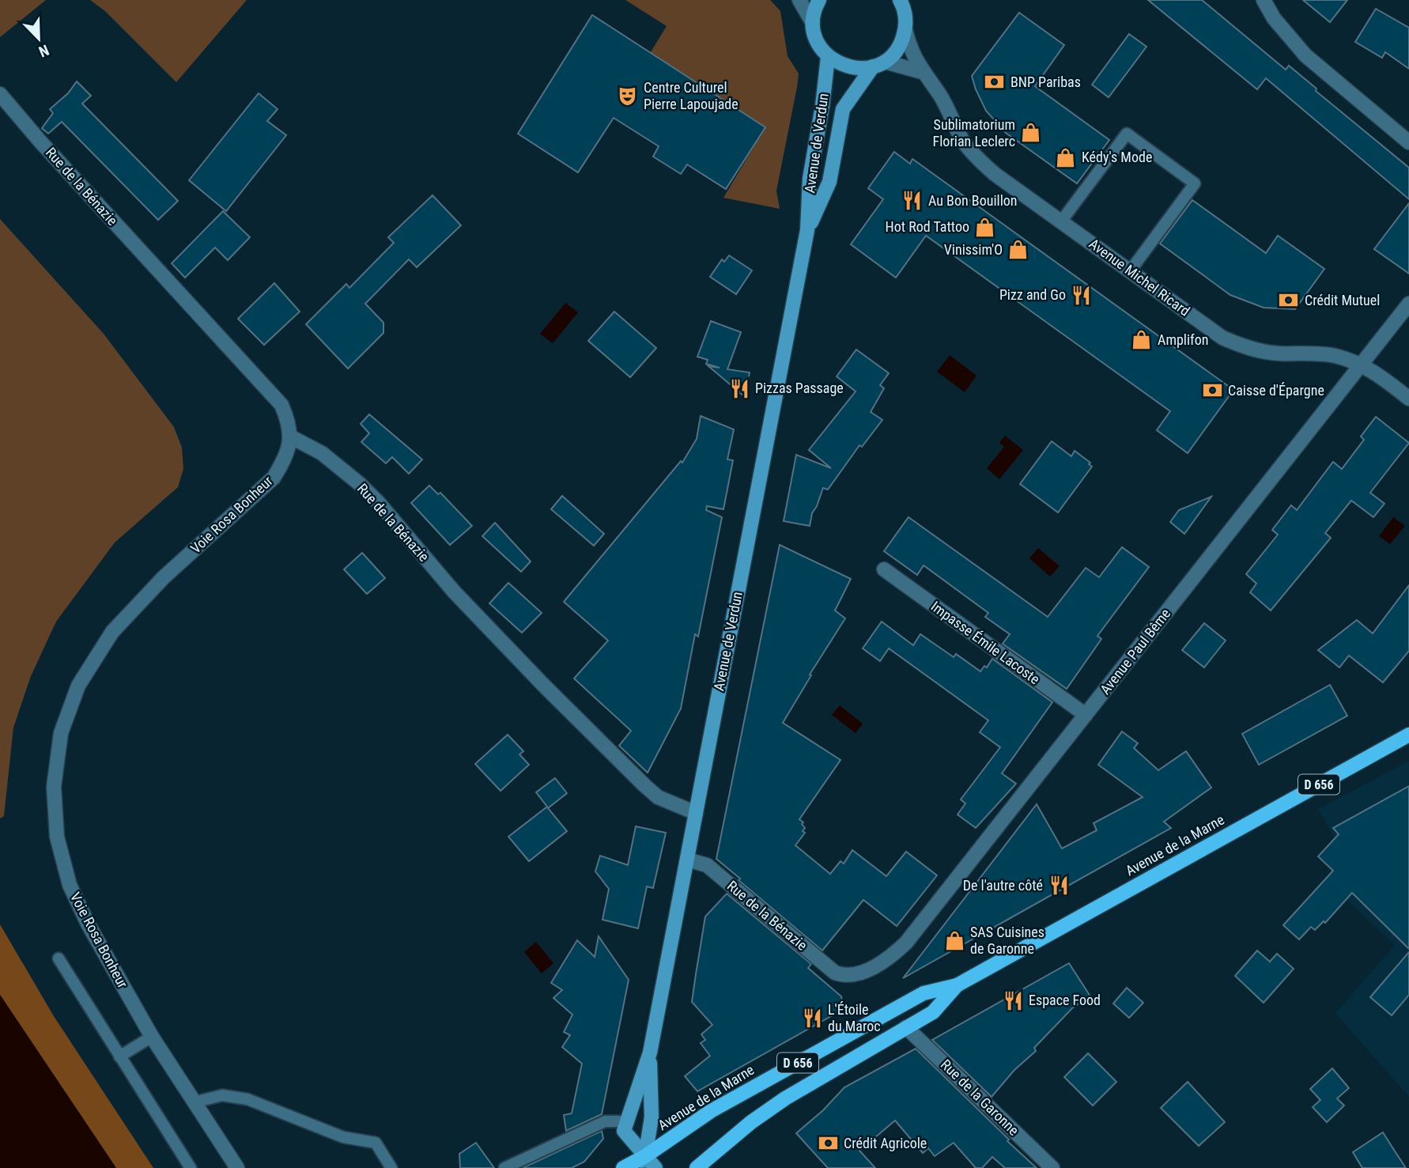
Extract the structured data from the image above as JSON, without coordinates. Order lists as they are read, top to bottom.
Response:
{
  "streets": {
    "main road": ["Avenue de Verdun", "D 656", "Avenue de la Marne"],
    "street": [
      "Rue de la Bénazie",
      "Avenue Michel Ricard",
      "Voie Rosa Bonheur",
      "Impasse Émile Lacoste",
      "Avenue Paul Bême",
      "Rue de la Garonne"
    ]
  },
  "crossings": [
    ["Avenue de Verdun", "Rue de la Bénazie"],
    ["Avenue de Verdun", "Avenue Michel Ricard"],
    ["Avenue de Verdun", "Avenue de la Marne"],
    ["Rue de la Bénazie", "Voie Rosa Bonheur"],
    ["Rue de la Bénazie", "Avenue Paul Bême"],
    ["Avenue Michel Ricard", "Avenue Paul Bême"],
    ["Impasse Émile Lacoste", "Avenue Paul Bême"],
    ["Avenue de la Marne", "Rue de la Garonne"]
  ],
  "places": {
    "bank": [
      "BNP Paribas",
      "Crédit Mutuel",
      "Caisse d'Épargne",
      "Crédit Agricole"
    ],
    "theatre": ["Centre Culturel Pierre Lapoujade"],
    "shop": [
      "Sublimatorium Florian Leclerc",
      "Kédy's Mode",
      "Hot Rod Tattoo",
      "Vinissim'O",
      "Amplifon",
      "SAS Cuisines de Garonne"
    ],
    "restaurant": [
      "Au Bon Bouillon",
      "Pizz and Go",
      "Pizzas Passage",
      "De l'autre côté",
      "Espace Food",
      "L'Étoile du Maroc"
    ]
  },
  "north": "bottom right"
}
